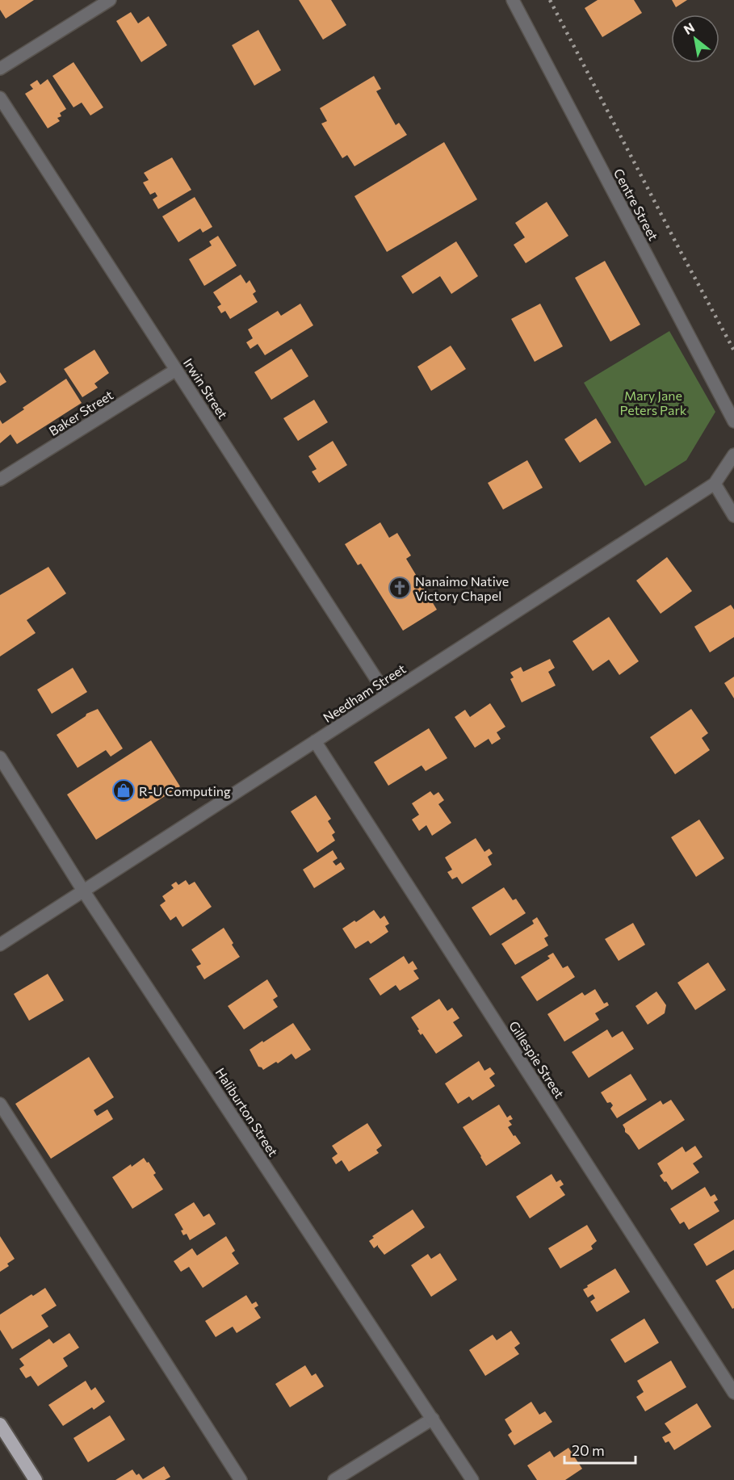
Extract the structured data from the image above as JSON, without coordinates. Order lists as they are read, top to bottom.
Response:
{
  "streets": {
    "street": [
      "Centre Street",
      "Irwin Street",
      "Baker Street",
      "Needham Street",
      "Gillespie Street",
      "Haliburton Street"
    ]
  },
  "crossings": [
    ["Irwin Street", "Baker Street"],
    ["Irwin Street", "Needham Street"],
    ["Needham Street", "Gillespie Street"],
    ["Needham Street", "Haliburton Street"]
  ],
  "parks": ["Mary Jane Peters Park"],
  "places": {
    "church": ["Nanaimo Native Victory Chapel"],
    "shop": ["R-U Computing"]
  },
  "scale_bar": "20 m",
  "north": "top left"
}
